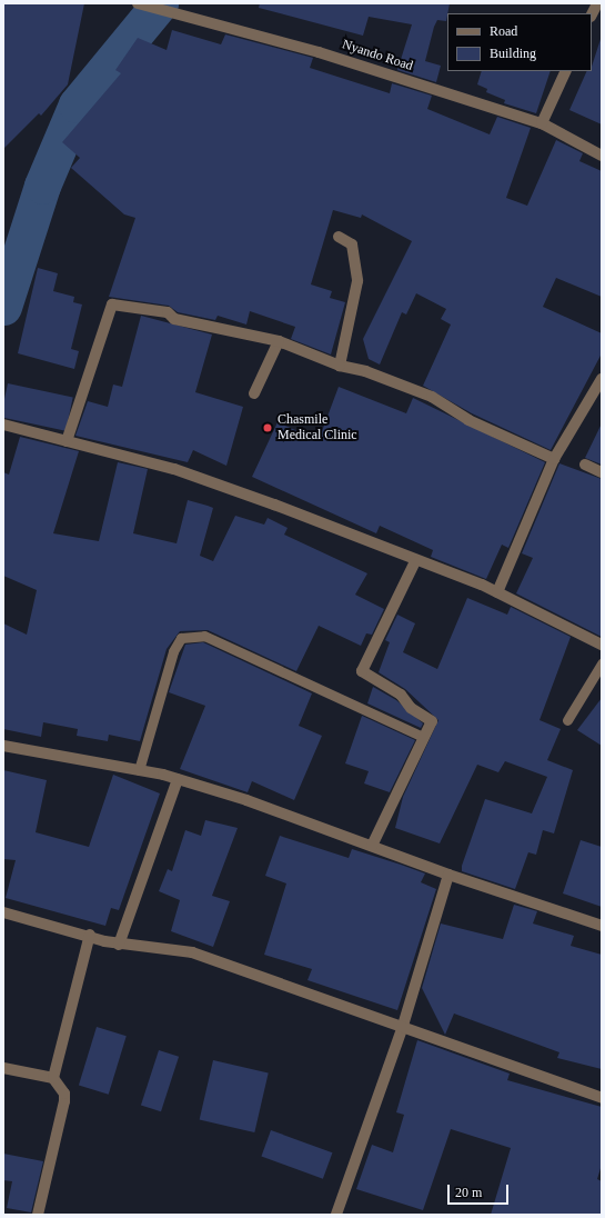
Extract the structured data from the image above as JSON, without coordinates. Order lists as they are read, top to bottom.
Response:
{
  "streets": {
    "street": ["Nyando Road"]
  },
  "places": ["Chasmile Medical Clinic"],
  "legend": ["Road", "Building"],
  "scale_bar": "20 m"
}
